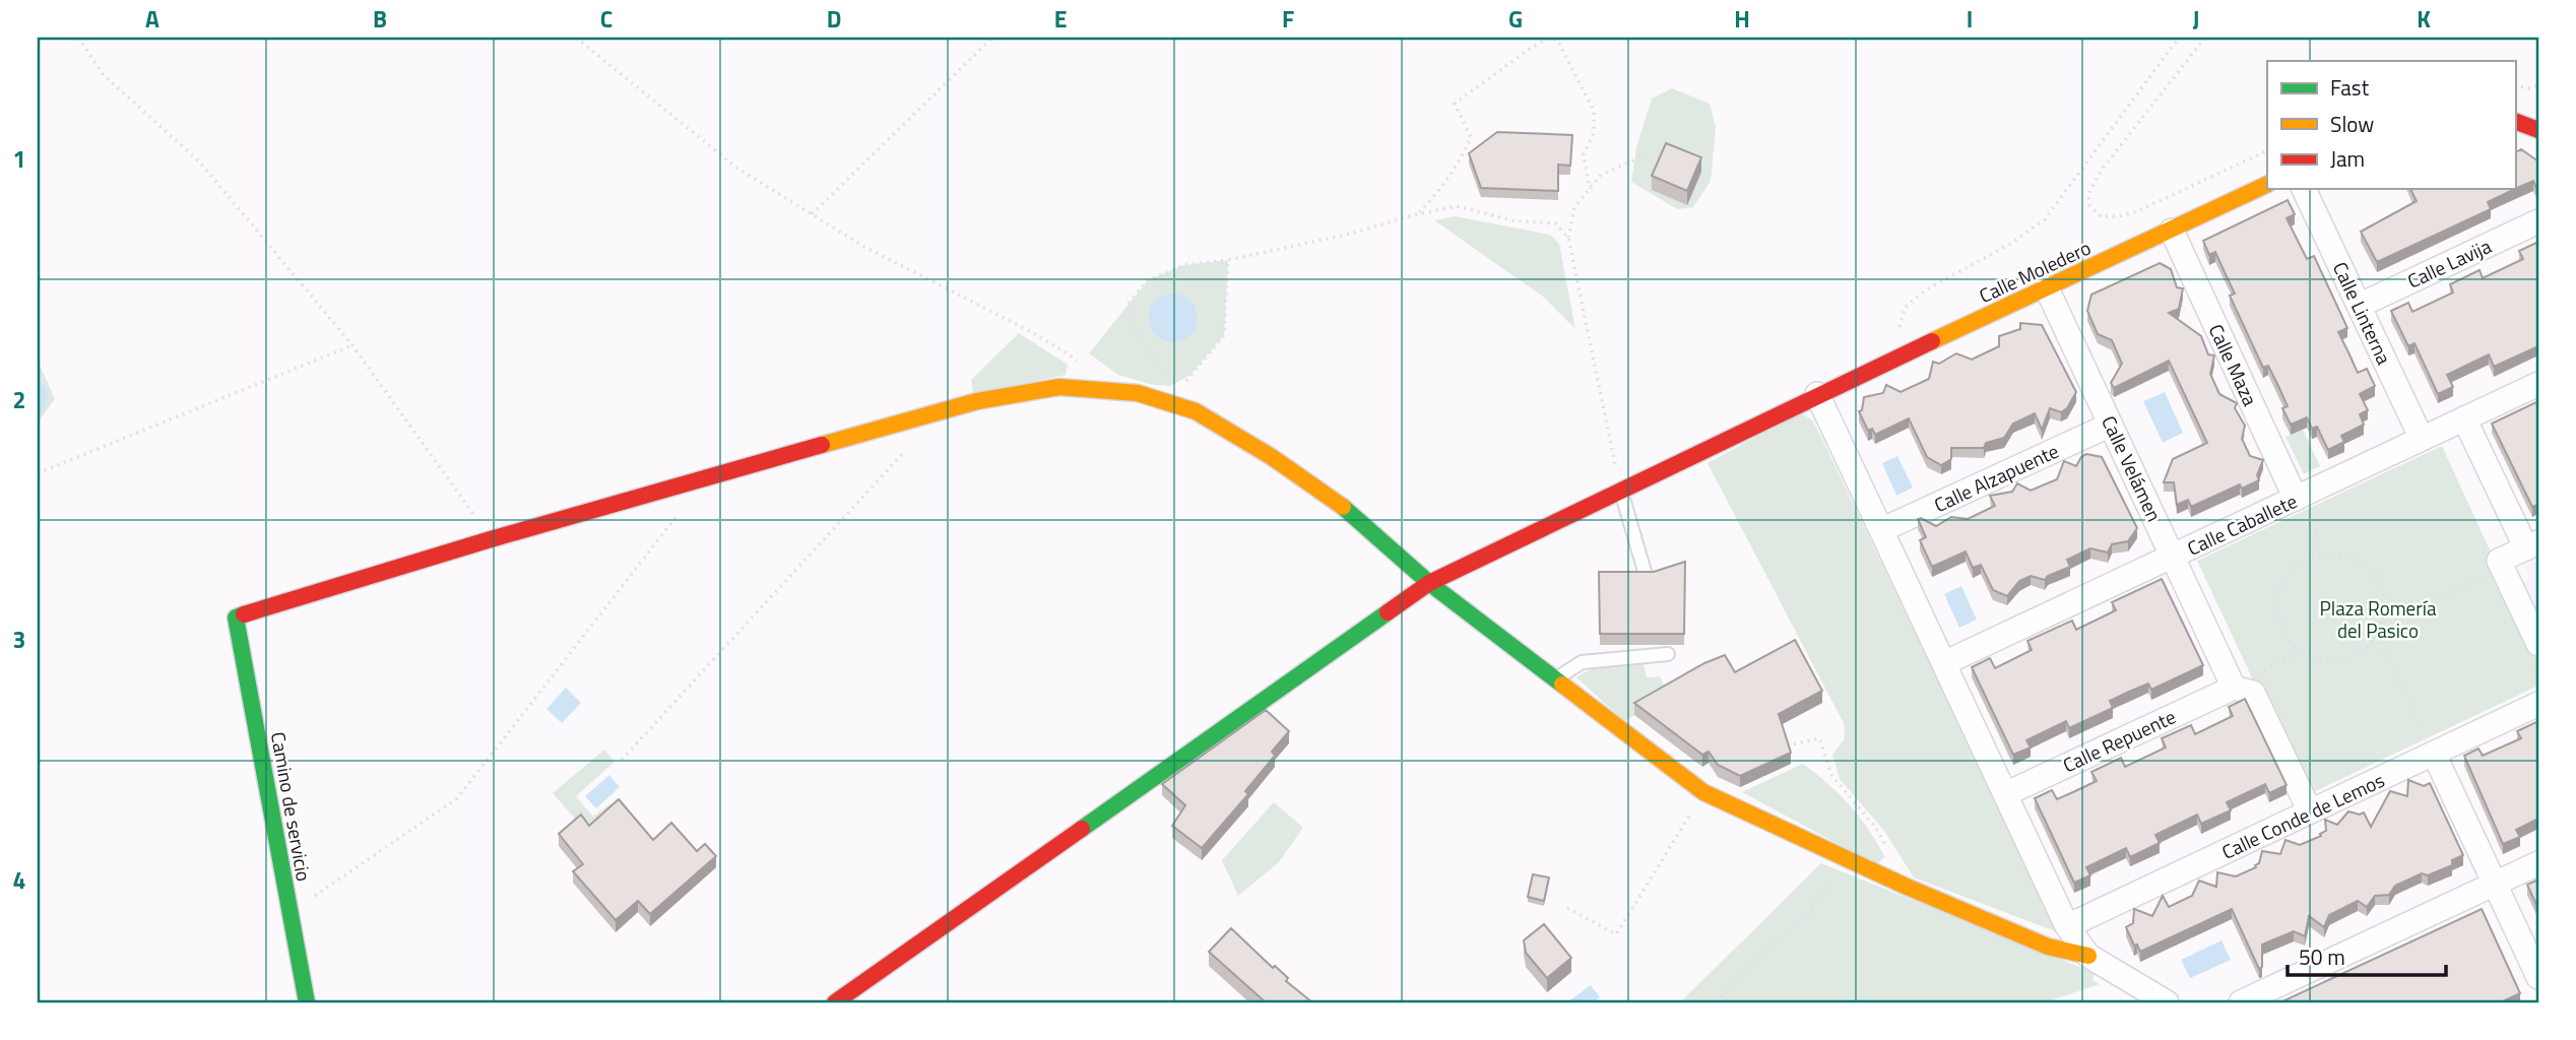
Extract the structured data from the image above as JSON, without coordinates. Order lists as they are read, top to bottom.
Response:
{
  "streets": {
    "street": [
      "Calle Lavija",
      "Calle Moledero",
      "Calle Linterna",
      "Calle Maza",
      "Calle Velámen",
      "Calle Alzapuente",
      "Calle Caballete",
      "Calle Repuente",
      "Camino de servicio",
      "Calle Conde de Lemos"
    ]
  },
  "crossings": [
    ["Calle Lavija", "Calle Linterna"],
    ["Calle Moledero", "Calle Maza"],
    ["Calle Moledero", "Calle Velámen"],
    ["Calle Linterna", "Calle Caballete"],
    ["Calle Maza", "Calle Caballete"],
    ["Calle Velámen", "Calle Alzapuente"],
    ["Calle Velámen", "Calle Caballete"],
    ["Calle Velámen", "Calle Repuente"]
  ],
  "parks": ["Plaza Romería del Pasico"],
  "legend": ["Fast", "Slow", "Jam"],
  "scale_bar": "50 m",
  "grid": {
    "columns": [
      "A",
      "B",
      "C",
      "D",
      "E",
      "F",
      "G",
      "H",
      "I",
      "J",
      "K"
    ],
    "rows": [
      "1",
      "2",
      "3",
      "4"
    ]
  }
}
